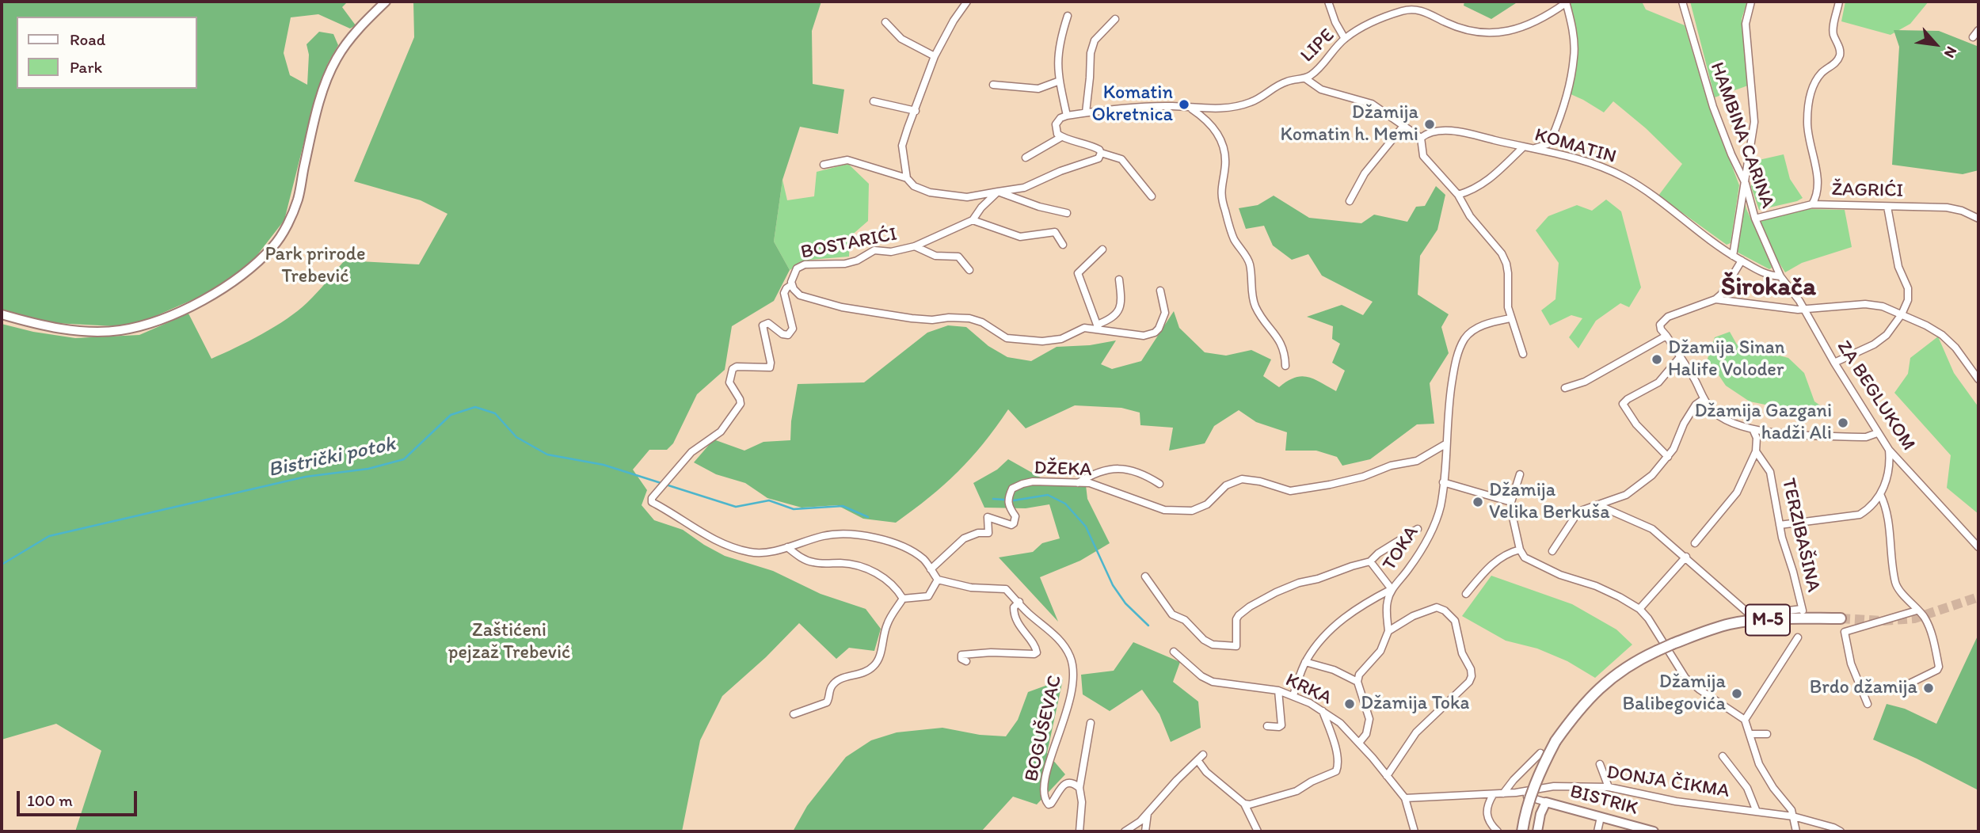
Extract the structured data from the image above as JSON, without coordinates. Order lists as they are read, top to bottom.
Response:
{
  "streets": {
    "main road": ["M-5", "BISTRIK"],
    "street": [
      "LIPE",
      "HAMBINA CARINA",
      "KOMATIN",
      "ŽAGRIĆI",
      "BOSTARIĆI",
      "ZA BEGLUKOM",
      "DŽEKA",
      "TERZIBAŠINA",
      "TOKA",
      "KRKA",
      "BOGUŠEVAC",
      "DONJA ČIKMA"
    ]
  },
  "crossings": [
    ["HAMBINA CARINA", "KOMATIN"],
    ["HAMBINA CARINA", "ŽAGRIĆI"],
    ["HAMBINA CARINA", "ZA BEGLUKOM"],
    ["KOMATIN", "ZA BEGLUKOM"],
    ["DŽEKA", "TOKA"],
    ["TERZIBAŠINA", "M-5"],
    ["KRKA", "DONJA ČIKMA"],
    ["DONJA ČIKMA", "BISTRIK"]
  ],
  "districts": ["Širokača"],
  "water": ["Bistrički potok"],
  "parks": ["Park prirode Trebević", "Zaštićeni pejzaž Trebević"],
  "places": [
    "Komatin Okretnica",
    "Džamija Komatin h. Memi",
    "Džamija Sinan Halife Voloder",
    "Džamija Gazgani hadži Ali",
    "Džamija Velika Berkuša",
    "Brdo džamija",
    "Džamija Balibegovića",
    "Džamija Toka"
  ],
  "legend": ["Road", "Park"],
  "scale_bar": "100 m",
  "north": "bottom right"
}
